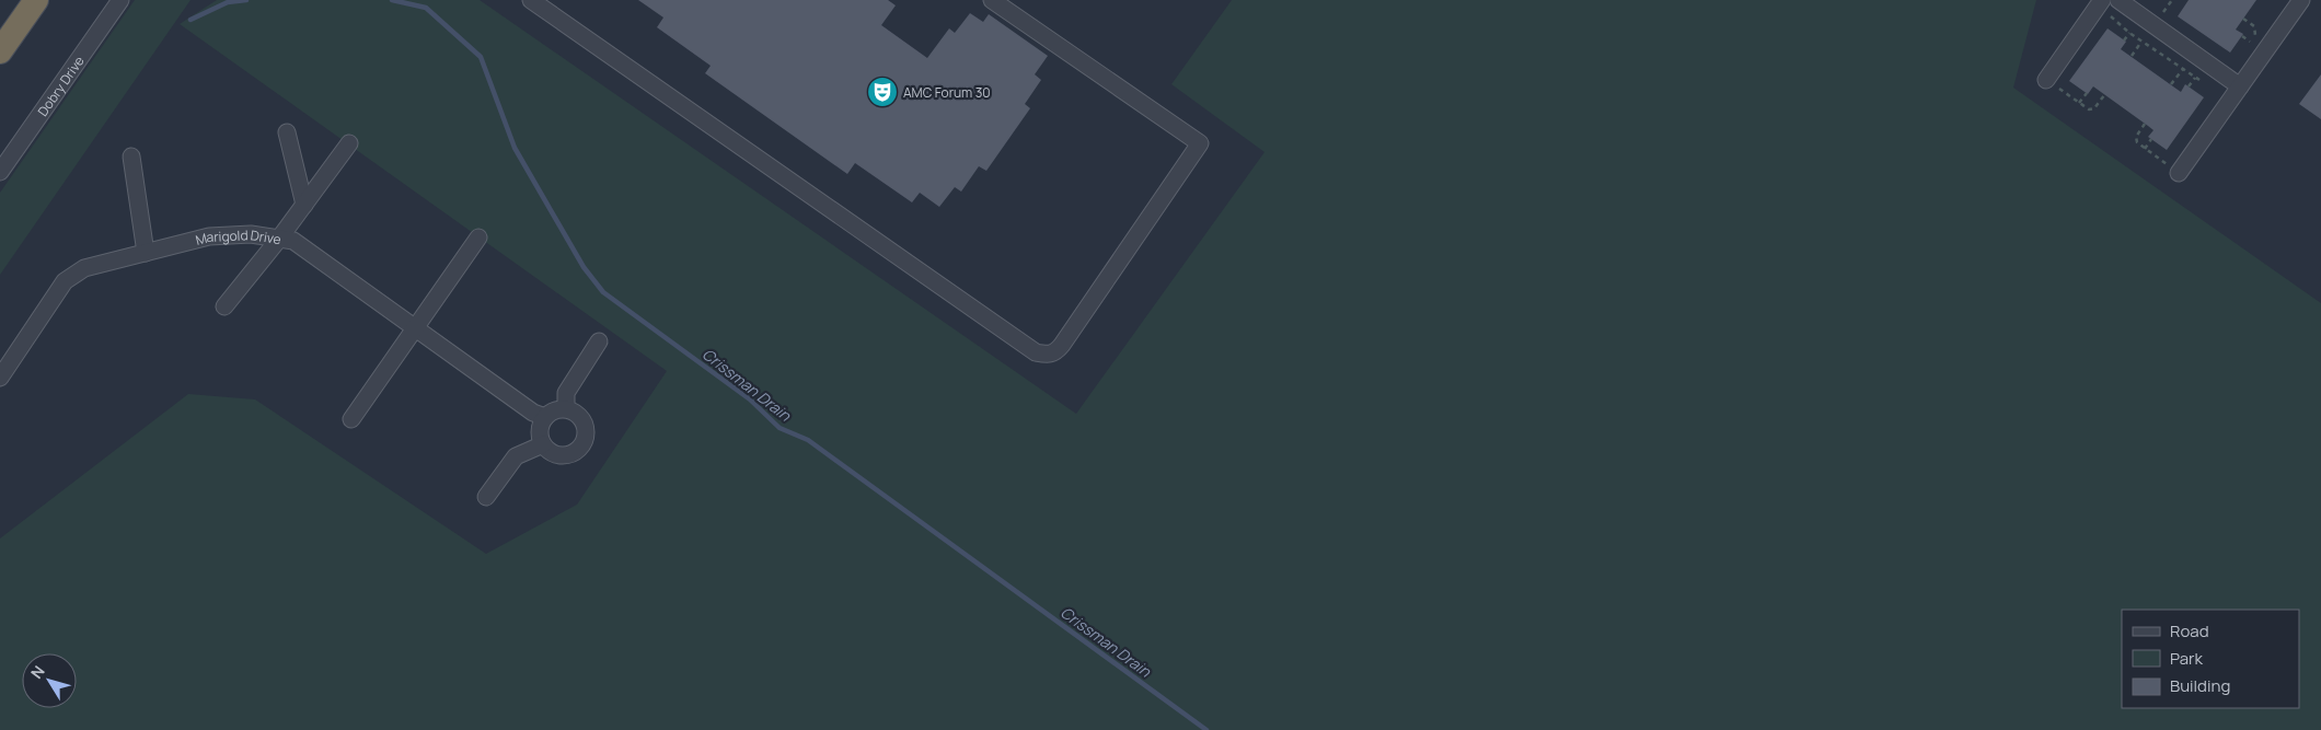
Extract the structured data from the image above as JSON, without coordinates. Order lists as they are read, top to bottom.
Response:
{
  "streets": {
    "street": ["Dobry Drive", "Marigold Drive"]
  },
  "water": ["Crissman Drain"],
  "places": {
    "theatre": ["AMC Forum 30"]
  },
  "legend": ["Road", "Park", "Building"],
  "north": "top left"
}
